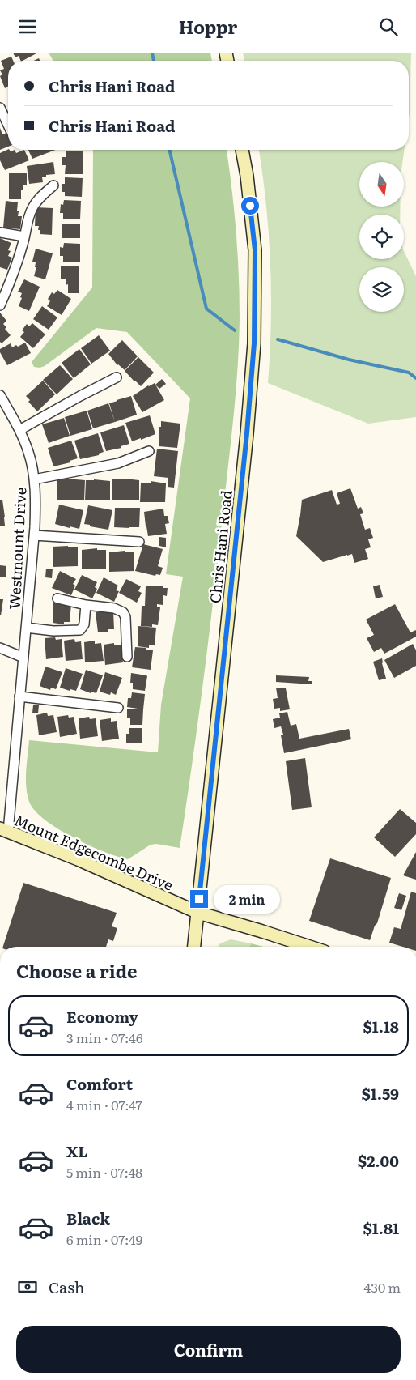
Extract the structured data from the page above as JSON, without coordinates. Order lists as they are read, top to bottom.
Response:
{
  "streets": {
    "main road": ["Chris Hani Road", "Mount Edgecombe Drive"],
    "street": ["Westmount Drive"]
  },
  "crossings": [
    ["Chris Hani Road", "Mount Edgecombe Drive"],
    ["Westmount Drive", "Mount Edgecombe Drive"]
  ],
  "north": "bottom",
  "page": {
    "header": "Hoppr",
    "banner": ["Chris Hani Road", "Chris Hani Road"],
    "bubble": "2 min",
    "heading": "Choose a ride",
    "list": [
      {
        "name": "Economy",
        "note": "3 min · 07:46",
        "value": "$1.18"
      },
      {
        "name": "Comfort",
        "note": "4 min · 07:47",
        "value": "$1.59"
      },
      {
        "name": "XL",
        "note": "5 min · 07:48",
        "value": "$2.00"
      },
      {
        "name": "Black",
        "note": "6 min · 07:49",
        "value": "$1.81"
      }
    ],
    "pay": ["Cash", "430 m"],
    "buttons": "Confirm"
  }
}
